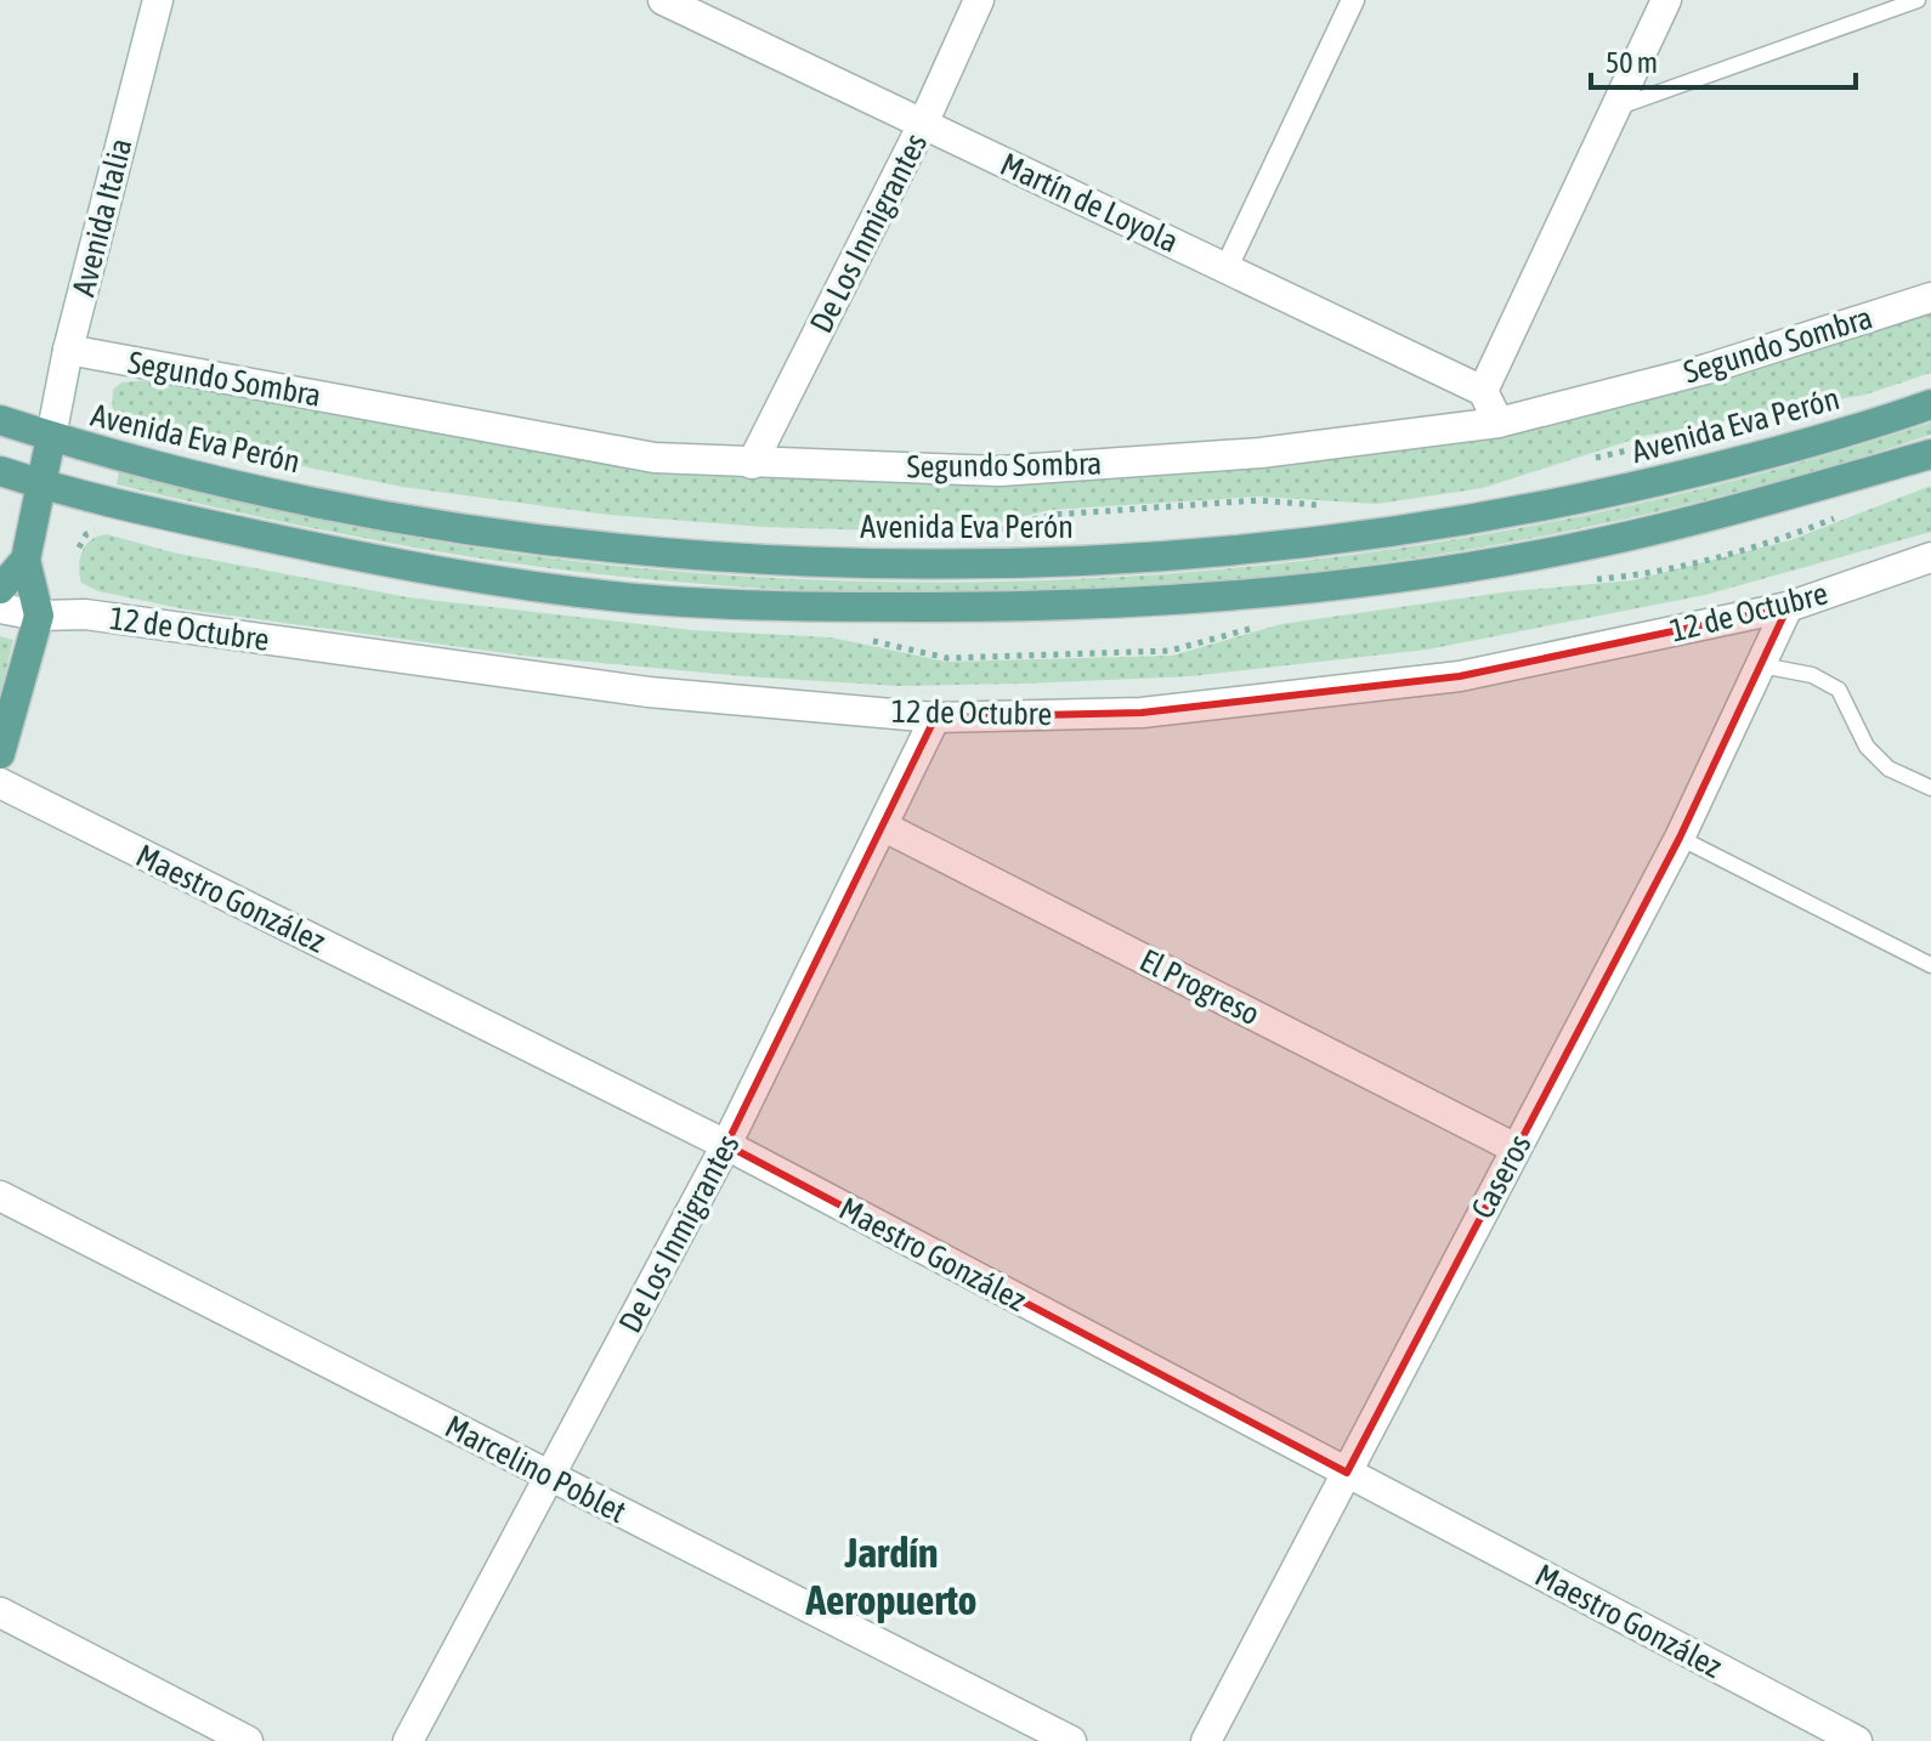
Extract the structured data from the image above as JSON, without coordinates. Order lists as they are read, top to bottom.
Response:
{
  "streets": {
    "main road": ["Avenida Eva Perón"],
    "street": [
      "Martín de Loyola",
      "Avenida Italia",
      "De Los Inmigrantes",
      "Segundo Sombra",
      "12 de Octubre",
      "Maestro González",
      "El Progreso",
      "Caseros",
      "Marcelino Poblet"
    ]
  },
  "crossings": [
    ["Martín de Loyola", "De Los Inmigrantes"],
    ["Avenida Italia", "Segundo Sombra"],
    ["Avenida Italia", "Avenida Eva Perón"],
    ["De Los Inmigrantes", "Segundo Sombra"],
    ["De Los Inmigrantes", "12 de Octubre"],
    ["De Los Inmigrantes", "Maestro González"],
    ["De Los Inmigrantes", "El Progreso"],
    ["De Los Inmigrantes", "Marcelino Poblet"],
    ["12 de Octubre", "Caseros"],
    ["Maestro González", "Caseros"],
    ["El Progreso", "Caseros"]
  ],
  "districts": ["Jardín Aeropuerto"],
  "scale_bar": "50 m"
}
